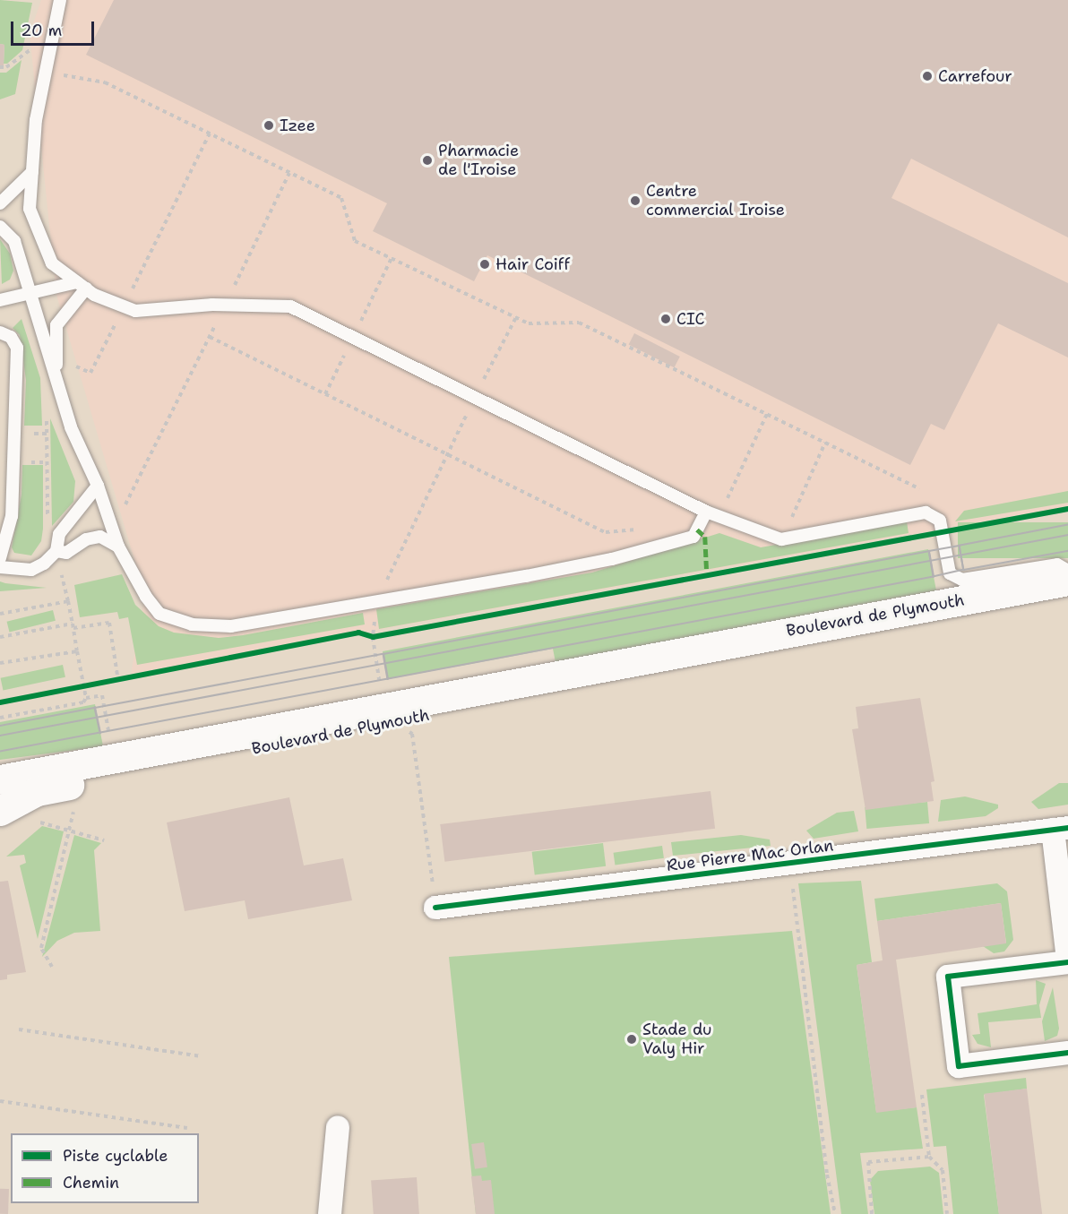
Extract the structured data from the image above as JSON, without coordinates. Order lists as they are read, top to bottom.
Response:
{
  "streets": {
    "main road": ["Boulevard de Plymouth"],
    "street": ["Rue Pierre Mac Orlan"]
  },
  "places": [
    "Carrefour",
    "Izee",
    "Pharmacie de l'Iroise",
    "Centre commercial Iroise",
    "Hair Coiff",
    "CIC",
    "Stade du Valy Hir"
  ],
  "legend": ["Piste cyclable", "Chemin"],
  "scale_bar": "20 m"
}
